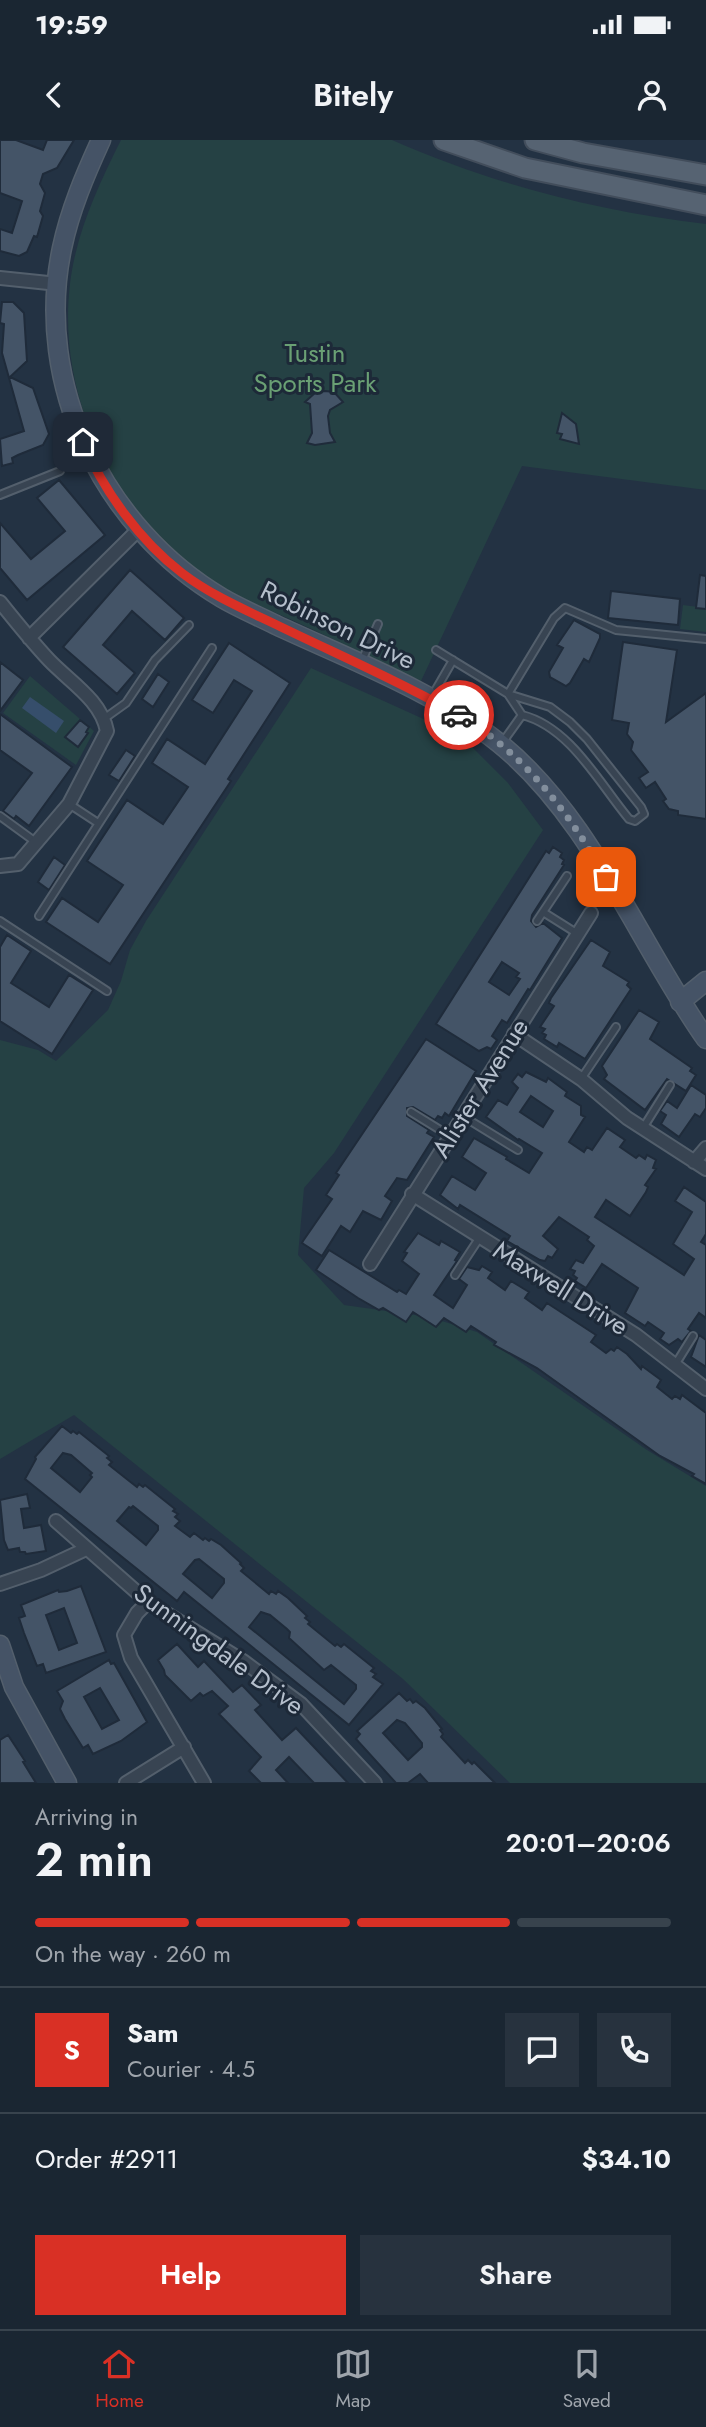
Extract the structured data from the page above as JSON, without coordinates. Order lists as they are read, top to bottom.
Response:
{
  "streets": {
    "street": [
      "Robinson Drive",
      "Alister Avenue",
      "Maxwell Drive",
      "Sunningdale Drive"
    ]
  },
  "crossings": [
    ["Alister Avenue", "Maxwell Drive"]
  ],
  "parks": ["Tustin Sports Park"],
  "page": {
    "status": "19:59",
    "header": "Bitely",
    "heading": ["2 min", "Arriving in", "20:01–20:06"],
    "panel": [
      "Sam",
      "Courier · 4.5",
      "Order #2911",
      "$34.10"
    ],
    "bar": "On the way · 260 m",
    "round": "S",
    "buttons": ["Help", "Share"],
    "tabs": ["Home", "Map", "Saved"]
  }
}
